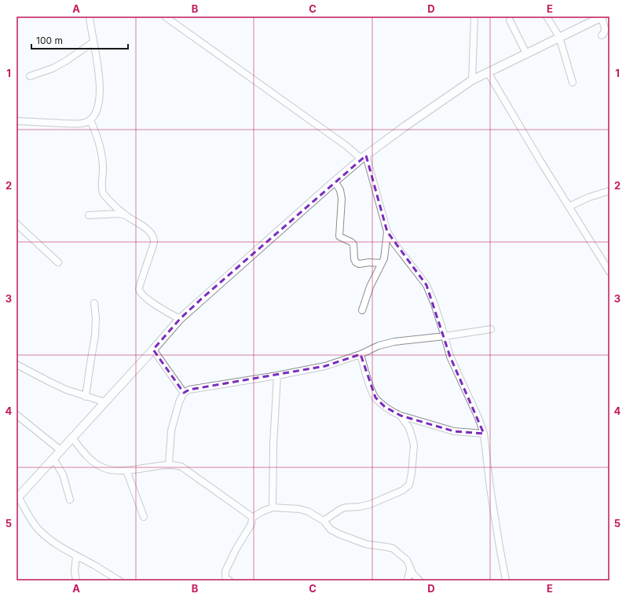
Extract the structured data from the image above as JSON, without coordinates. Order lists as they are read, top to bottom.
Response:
{
  "scale_bar": "100 m",
  "grid": {
    "columns": [
      "A",
      "B",
      "C",
      "D",
      "E"
    ],
    "rows": [
      "1",
      "2",
      "3",
      "4",
      "5"
    ]
  }
}
